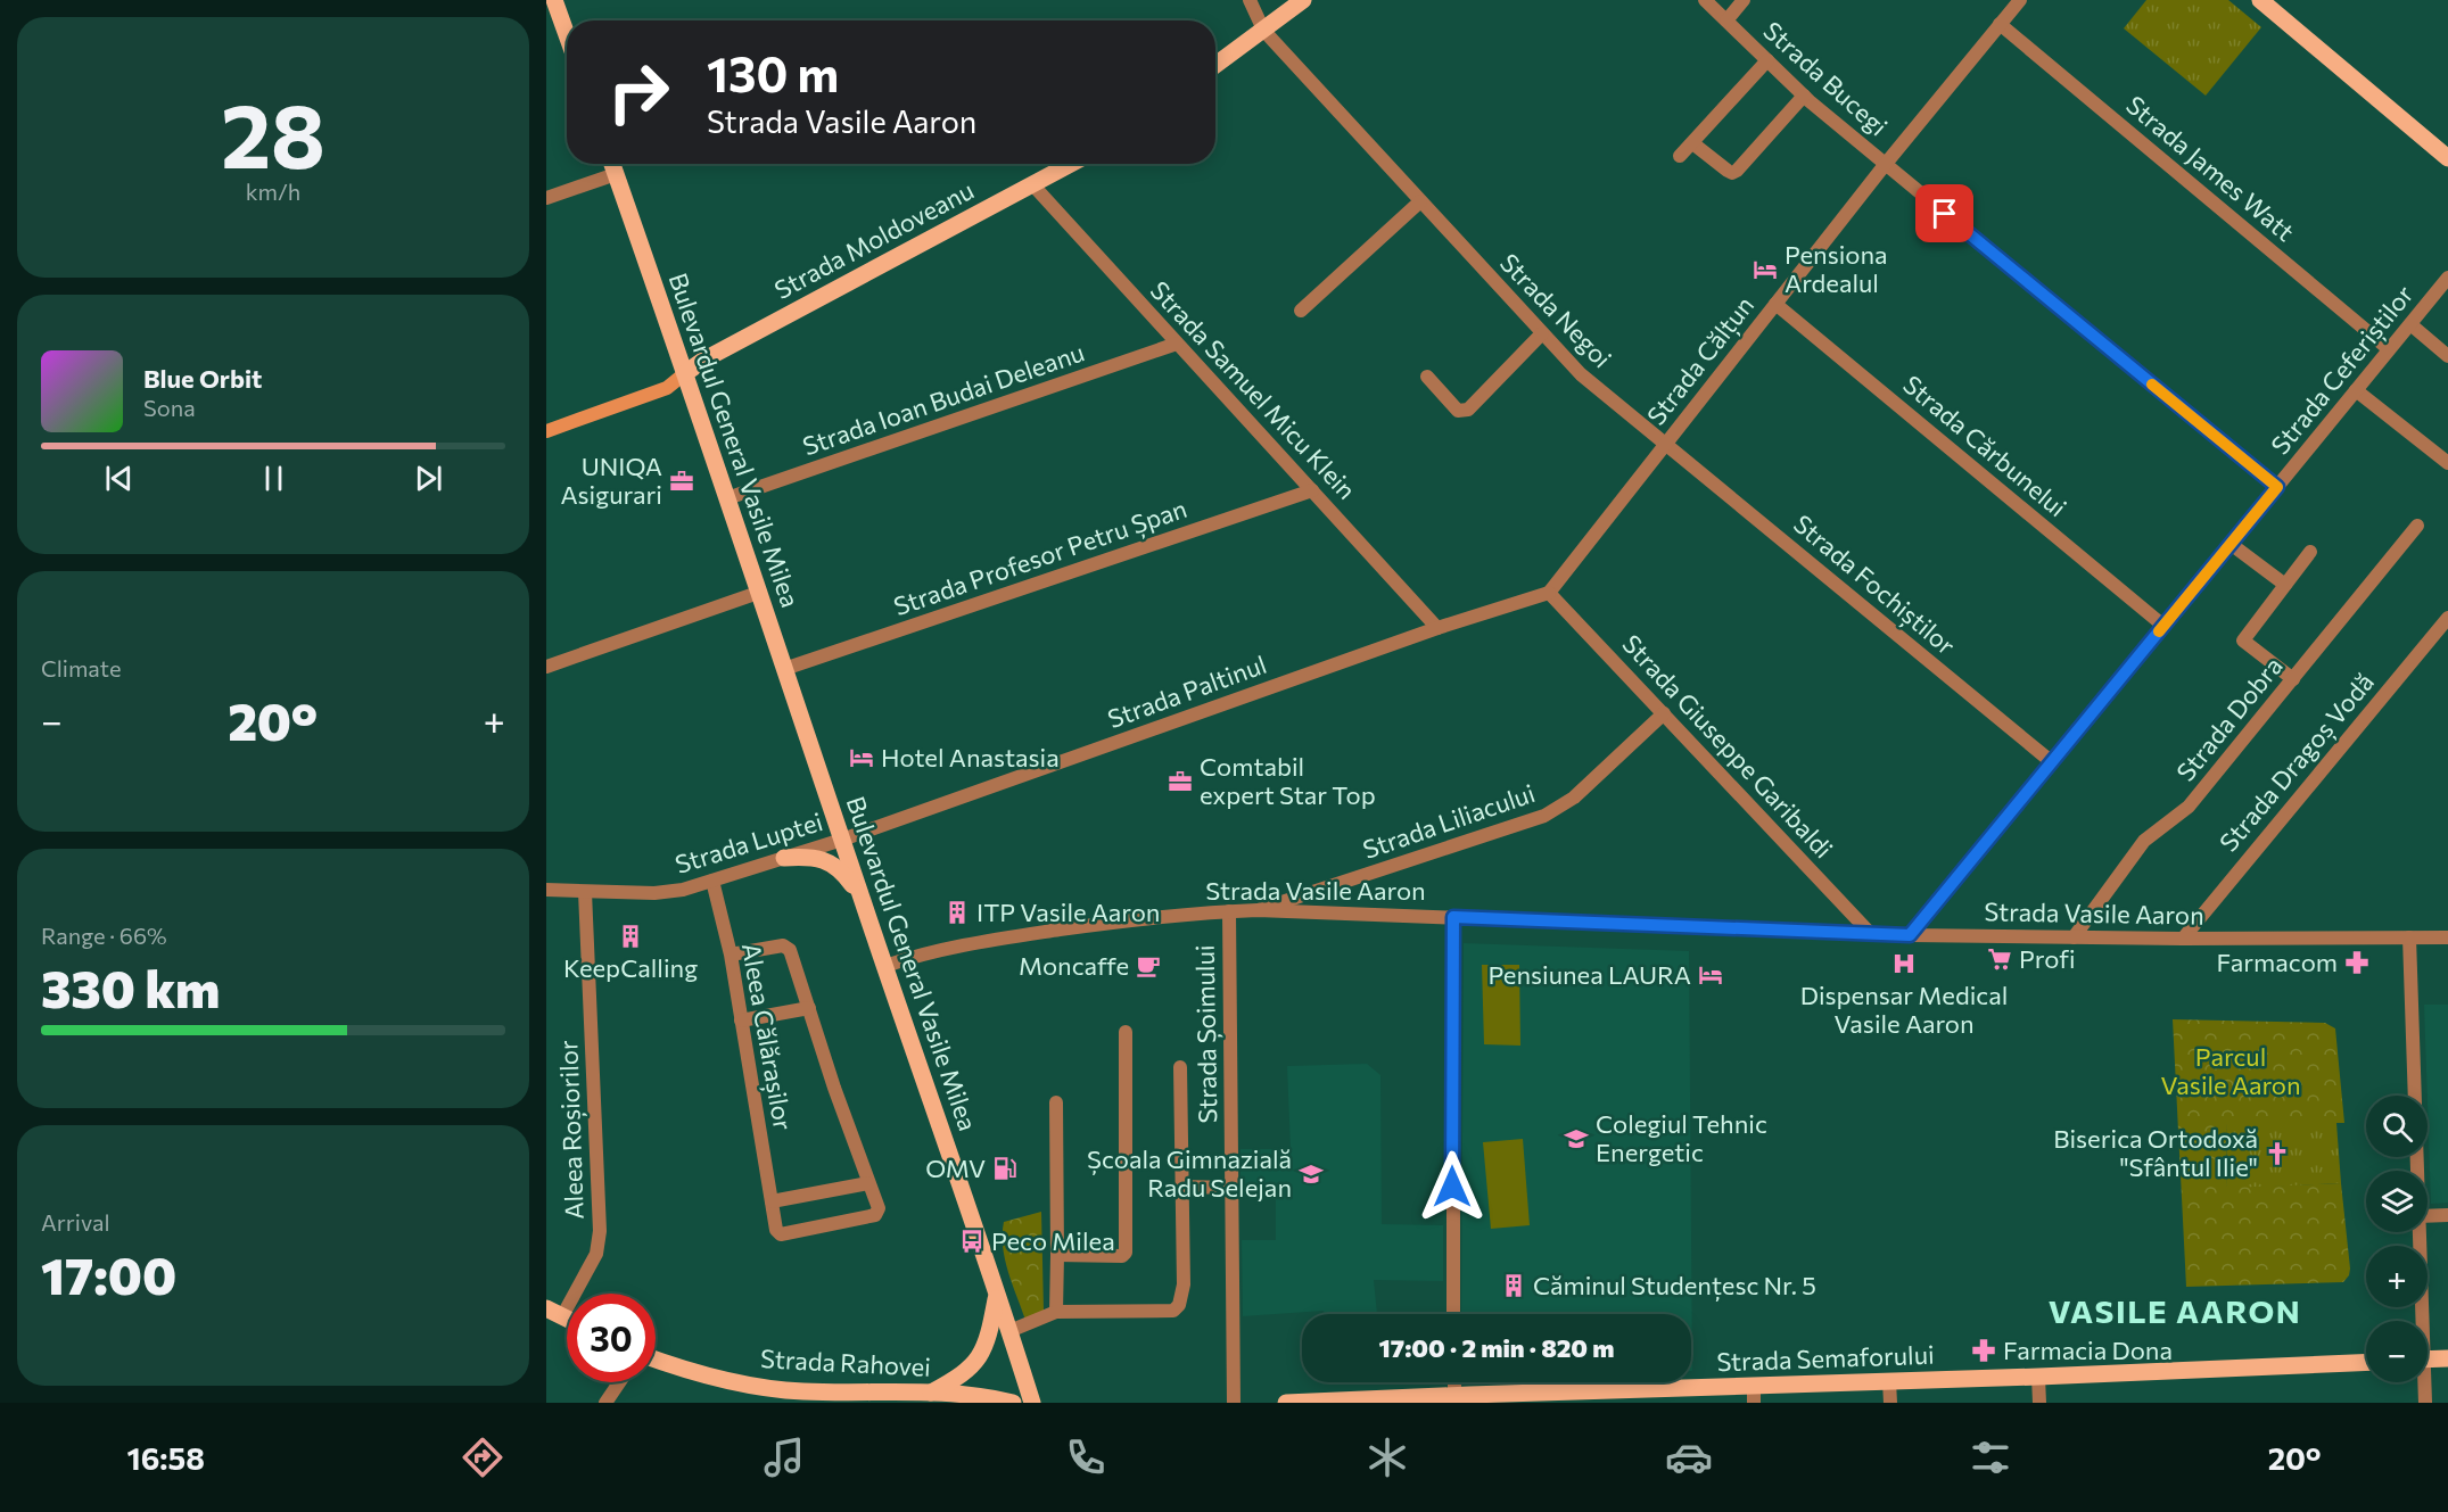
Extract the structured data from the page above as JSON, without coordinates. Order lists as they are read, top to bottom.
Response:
{
  "streets": {
    "main road": [
      "Strada Moldoveanu",
      "Bulevardul General Vasile Milea",
      "Strada Semaforului",
      "Strada Rahovei"
    ],
    "street": [
      "Strada Bucegi",
      "Strada James Watt",
      "Strada Negoi",
      "Strada Călțun",
      "Strada Ceferiștilor",
      "Strada Samuel Micu Klein",
      "Strada Ioan Budai Deleanu",
      "Strada Cărbunelui",
      "Strada Profesor Petru Șpan",
      "Strada Fochiștilor",
      "Strada Paltinul",
      "Strada Dobra",
      "Strada Giuseppe Garibaldi",
      "Strada Dragoș Vodă",
      "Strada Liliacului",
      "Strada Luptei",
      "Strada Vasile Aaron",
      "Strada Șoimului",
      "Aleea Călărașilor",
      "Aleea Roșiorilor"
    ]
  },
  "crossings": [
    ["Strada Bucegi", "Strada Călțun"],
    ["Strada Bucegi", "Strada Ceferiștilor"],
    ["Strada James Watt", "Strada Călțun"],
    ["Strada James Watt", "Strada Ceferiștilor"],
    ["Strada Moldoveanu", "Strada Samuel Micu Klein"],
    ["Strada Moldoveanu", "Bulevardul General Vasile Milea"],
    ["Strada Negoi", "Strada Călțun"],
    ["Strada Negoi", "Strada Fochiștilor"],
    ["Strada Călțun", "Strada Cărbunelui"],
    ["Strada Călțun", "Strada Fochiștilor"],
    ["Strada Călțun", "Strada Paltinul"],
    ["Strada Călțun", "Strada Giuseppe Garibaldi"],
    ["Strada Ceferiștilor", "Strada Cărbunelui"],
    ["Strada Ceferiștilor", "Strada Fochiștilor"],
    ["Strada Ceferiștilor", "Strada Vasile Aaron"],
    ["Strada Samuel Micu Klein", "Strada Ioan Budai Deleanu"],
    ["Strada Samuel Micu Klein", "Strada Profesor Petru Șpan"],
    ["Strada Samuel Micu Klein", "Strada Paltinul"],
    ["Strada Ioan Budai Deleanu", "Bulevardul General Vasile Milea"],
    ["Bulevardul General Vasile Milea", "Strada Profesor Petru Șpan"],
    ["Bulevardul General Vasile Milea", "Strada Paltinul"],
    ["Bulevardul General Vasile Milea", "Strada Luptei"],
    ["Bulevardul General Vasile Milea", "Strada Vasile Aaron"],
    ["Strada Paltinul", "Strada Giuseppe Garibaldi"],
    ["Strada Paltinul", "Strada Luptei"],
    ["Strada Dobra", "Strada Vasile Aaron"],
    ["Strada Giuseppe Garibaldi", "Strada Liliacului"],
    ["Strada Giuseppe Garibaldi", "Strada Vasile Aaron"],
    ["Strada Dragoș Vodă", "Strada Vasile Aaron"],
    ["Strada Liliacului", "Strada Vasile Aaron"],
    ["Strada Luptei", "Aleea Călărașilor"],
    ["Strada Luptei", "Aleea Roșiorilor"],
    ["Strada Vasile Aaron", "Strada Șoimului"]
  ],
  "districts": ["VASILE AARON"],
  "parks": ["Parcul Vasile Aaron"],
  "places": {
    "hotel": ["Pensiona Ardealul", "Hotel Anastasia", "Pensiunea LAURA"],
    "office": ["UNIQA Asigurari", "Comtabil expert Star Top"],
    "building": ["ITP Vasile Aaron", "KeepCalling", "Căminul Studențesc Nr. 5"],
    "supermarket": ["Profi"],
    "pharmacy": ["Farmacom", "Farmacia Dona"],
    "hospital": ["Dispensar Medical Vasile Aaron"],
    "cafe": ["Moncaffe"],
    "school or university": ["Colegiul Tehnic Energetic", "Școala Gimnazială Radu Selejan"],
    "church": ["Biserica Ortodoxă \"Sfântul Ilie\""],
    "fuel station": ["OMV"],
    "bus stop": ["Peco Milea"]
  },
  "page": {
    "tile": [
      ["28", "km/h"],
      "Climate",
      ["Range · 66%", "330 km"],
      ["Arrival", "17:00"]
    ],
    "turn": ["130 m", "Strada Vasile Aaron"],
    "song": ["Blue Orbit", "Sona"],
    "heat": ["−", "20°", "+"],
    "map_buttons": ["+", "−"],
    "limit": "30",
    "trip": "17:00 · 2 min · 820 m",
    "tabs": ["16:58", "20°"]
  }
}
